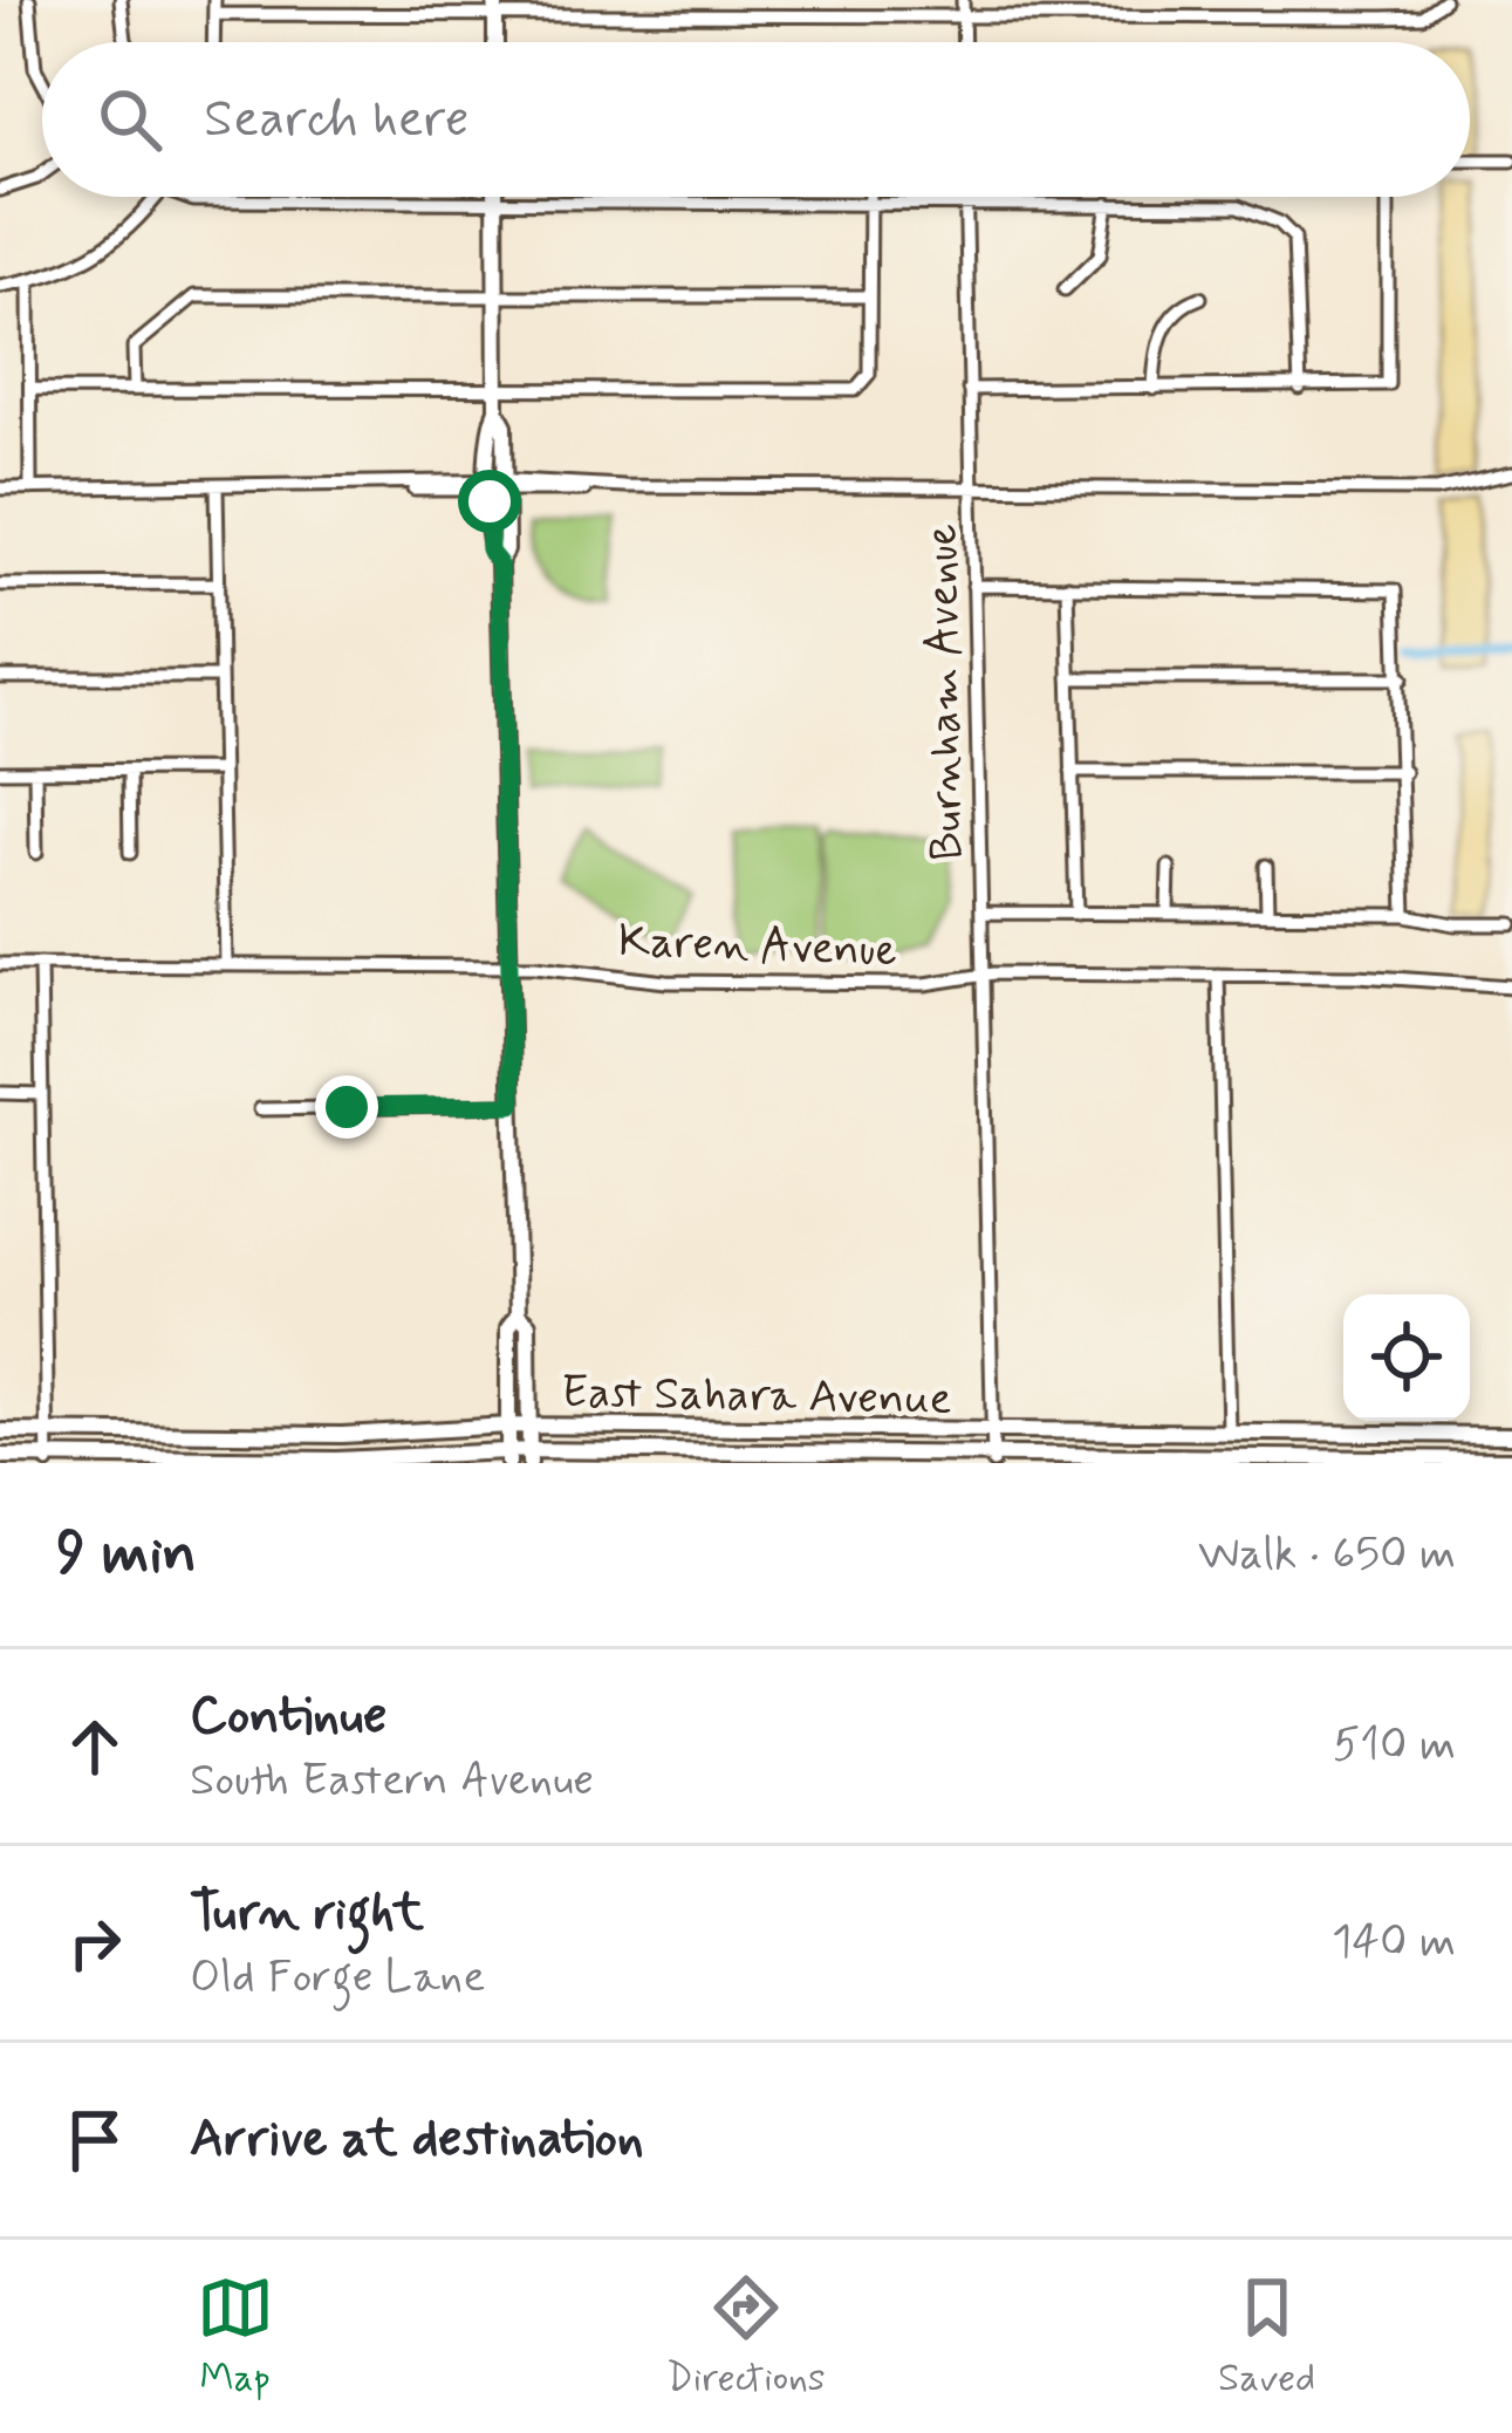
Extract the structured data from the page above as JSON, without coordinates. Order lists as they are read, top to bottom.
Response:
{
  "streets": {
    "main road": ["East Sahara Avenue"],
    "street": ["Burnham Avenue", "Karen Avenue"]
  },
  "crossings": [
    ["Burnham Avenue", "Karen Avenue"],
    ["Burnham Avenue", "East Sahara Avenue"]
  ],
  "page": {
    "search": "Search here",
    "heading": ["9 min", "Walk · 650 m"],
    "list": [
      ["Continue", "South Eastern Avenue", "510 m"],
      ["Turn right", "Old Forge Lane", "140 m"],
      "Arrive at destination"
    ],
    "nav": ["Map", "Directions", "Saved"]
  }
}
